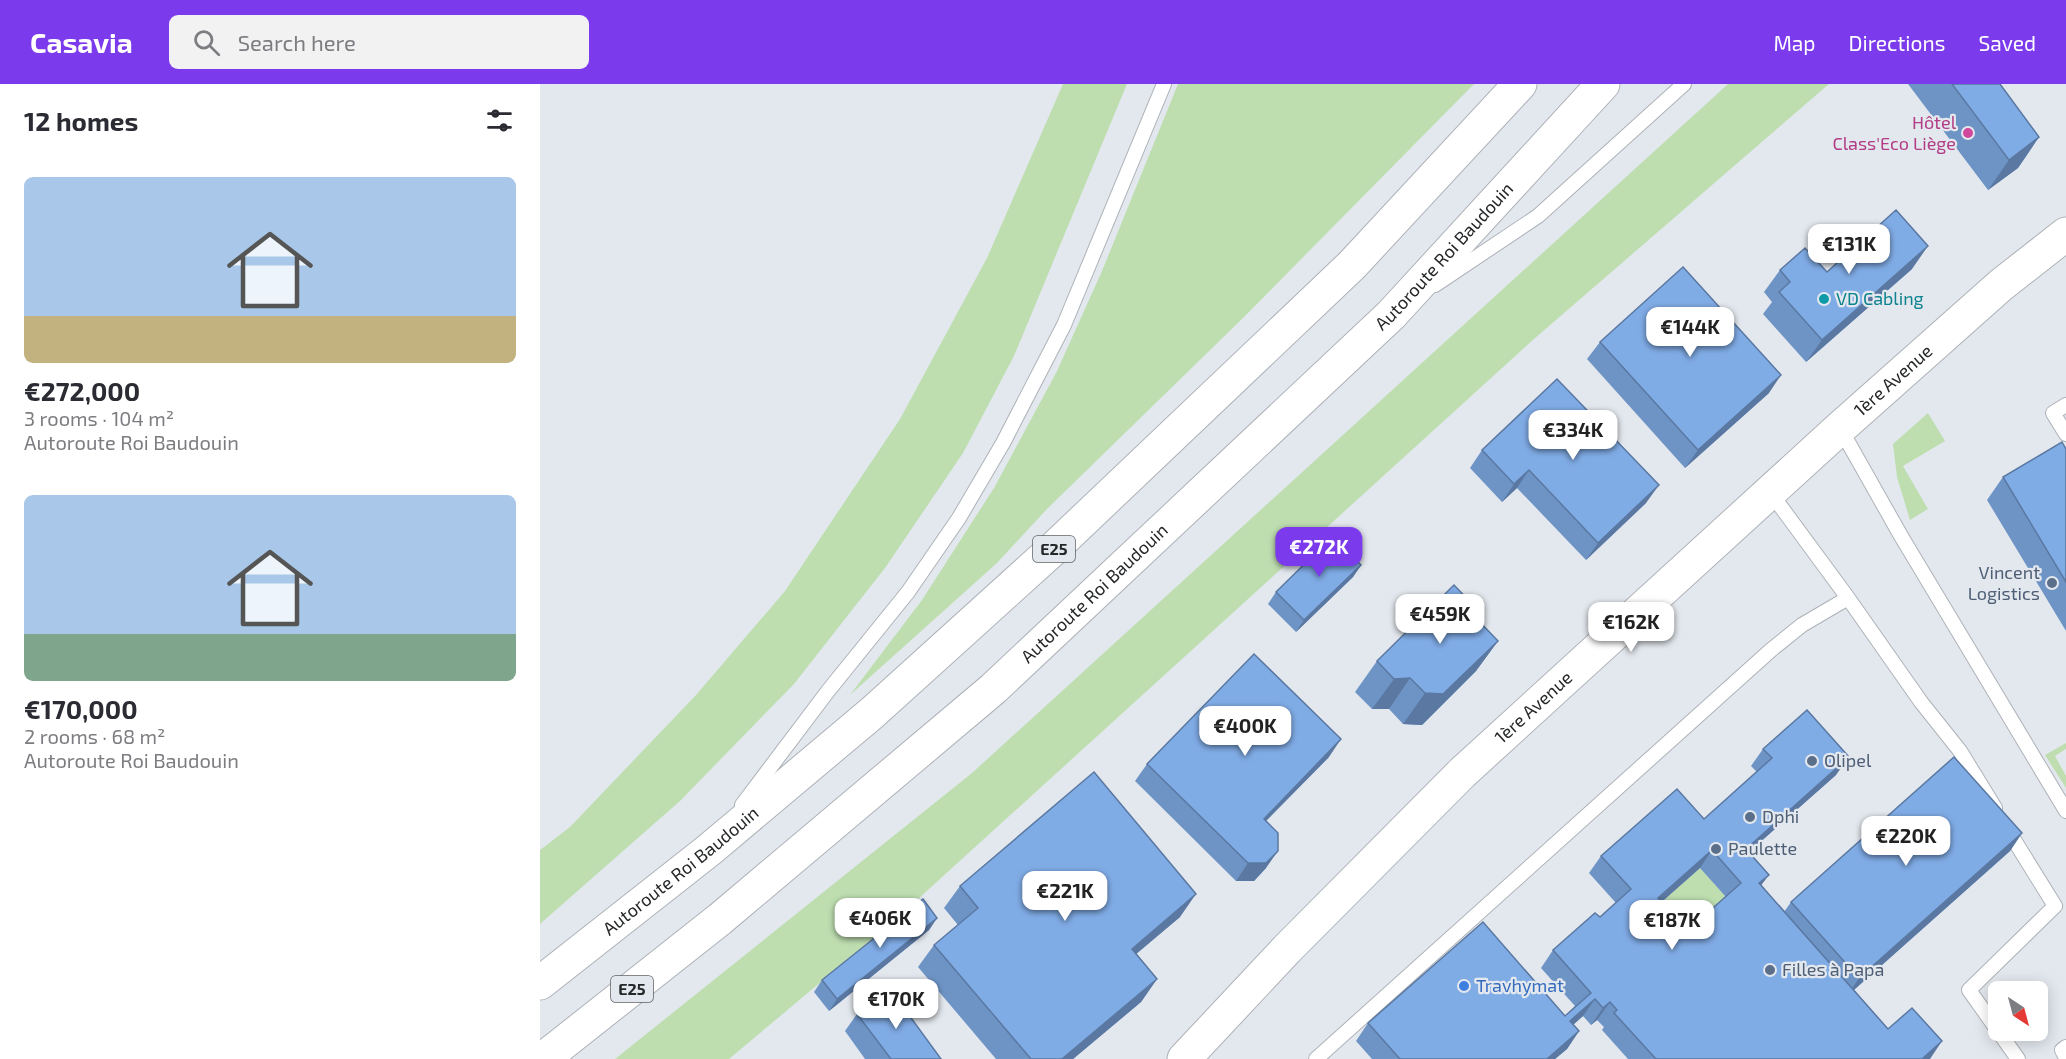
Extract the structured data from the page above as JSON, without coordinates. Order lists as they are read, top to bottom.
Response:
{
  "streets": {
    "main road": ["Autoroute Roi Baudouin", "1ère Avenue", "E25"]
  },
  "places": [
    "Hôtel Class'Eco Liège",
    "VD Cabling",
    "Vincent Logistics",
    "Olipel",
    "Dphi",
    "Paulette",
    "Filles à Papa",
    "Travhymat"
  ],
  "north": "bottom right",
  "page": {
    "header": "Casavia",
    "search": "Search here",
    "nav": ["Map", "Directions", "Saved"],
    "heading": "12 homes",
    "list": [
      {
        "name": "€272,000",
        "note": "3 rooms · 104 m² · Autoroute Roi Baudouin"
      },
      {
        "name": "€170,000",
        "note": "2 rooms · 68 m² · Autoroute Roi Baudouin"
      }
    ],
    "price": [
      "€131K",
      "€144K",
      "€334K",
      "€272K",
      "€459K",
      "€162K",
      "€400K",
      "€220K",
      "€221K",
      "€406K",
      "€187K",
      "€170K"
    ]
  }
}
